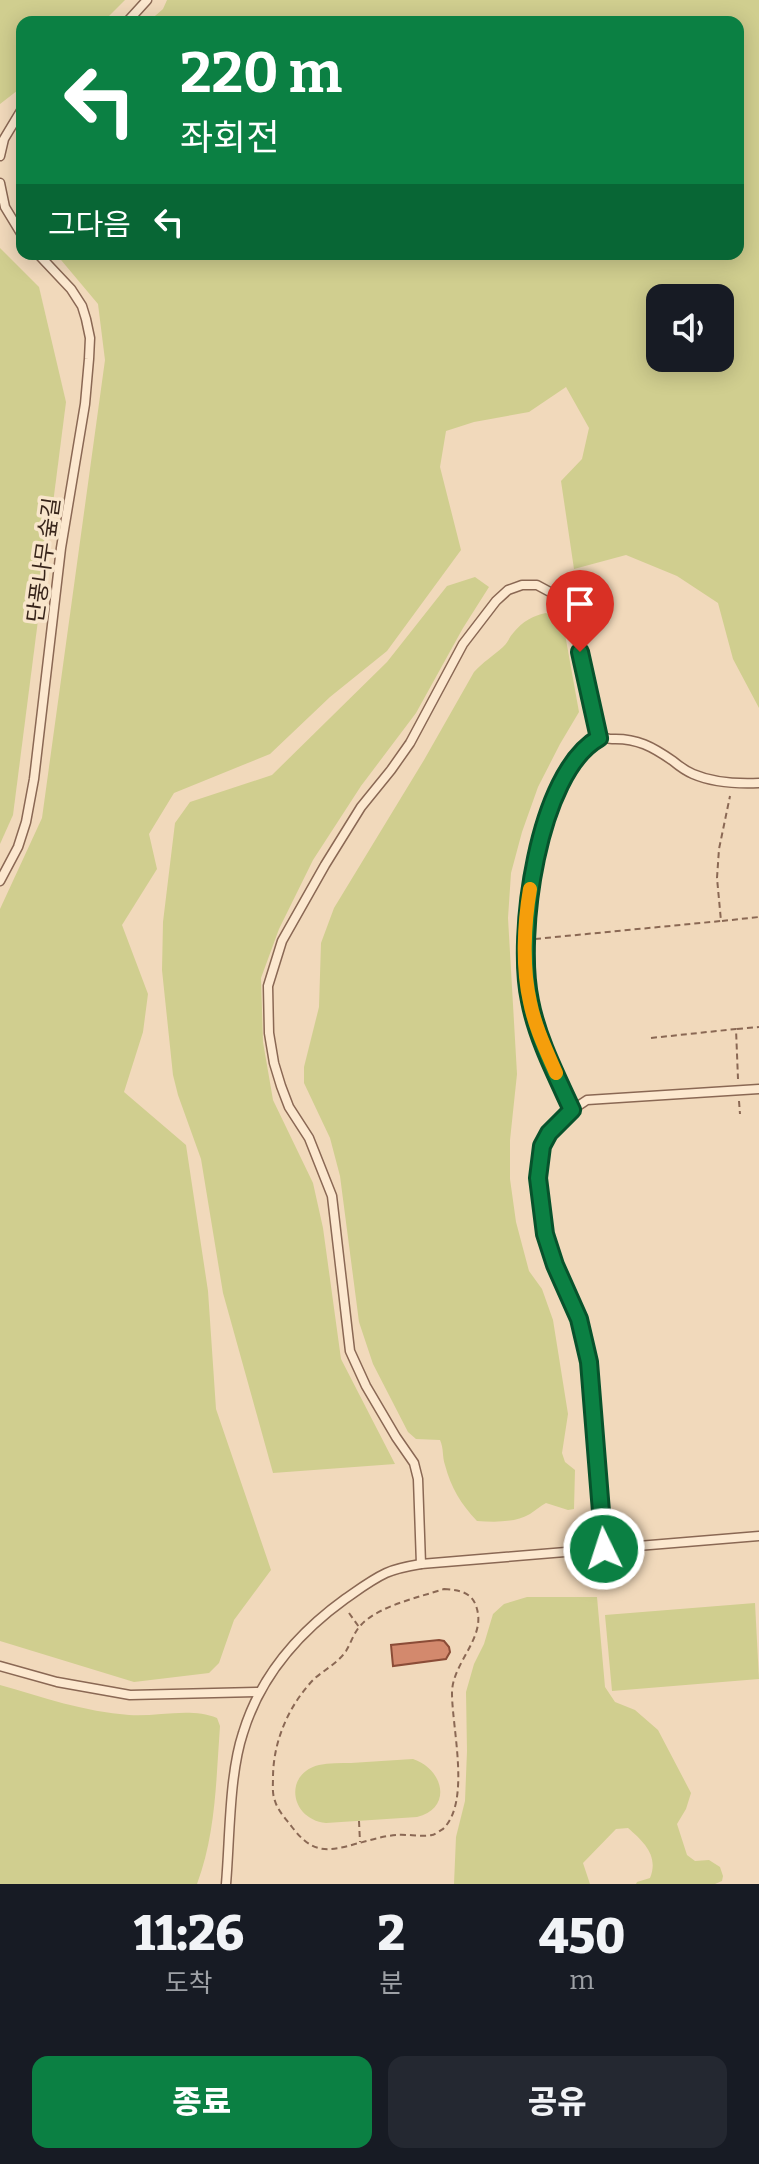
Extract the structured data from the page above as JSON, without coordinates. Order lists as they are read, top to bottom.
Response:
{
  "streets": {
    "lane": ["단풍나무 숲길"]
  },
  "page": {
    "turn": ["220 m", "좌회전"],
    "then": "그다음",
    "eta": [
      "11:26",
      "도착",
      "2",
      "분",
      "450",
      "m"
    ],
    "buttons": ["종료", "공유"]
  }
}
